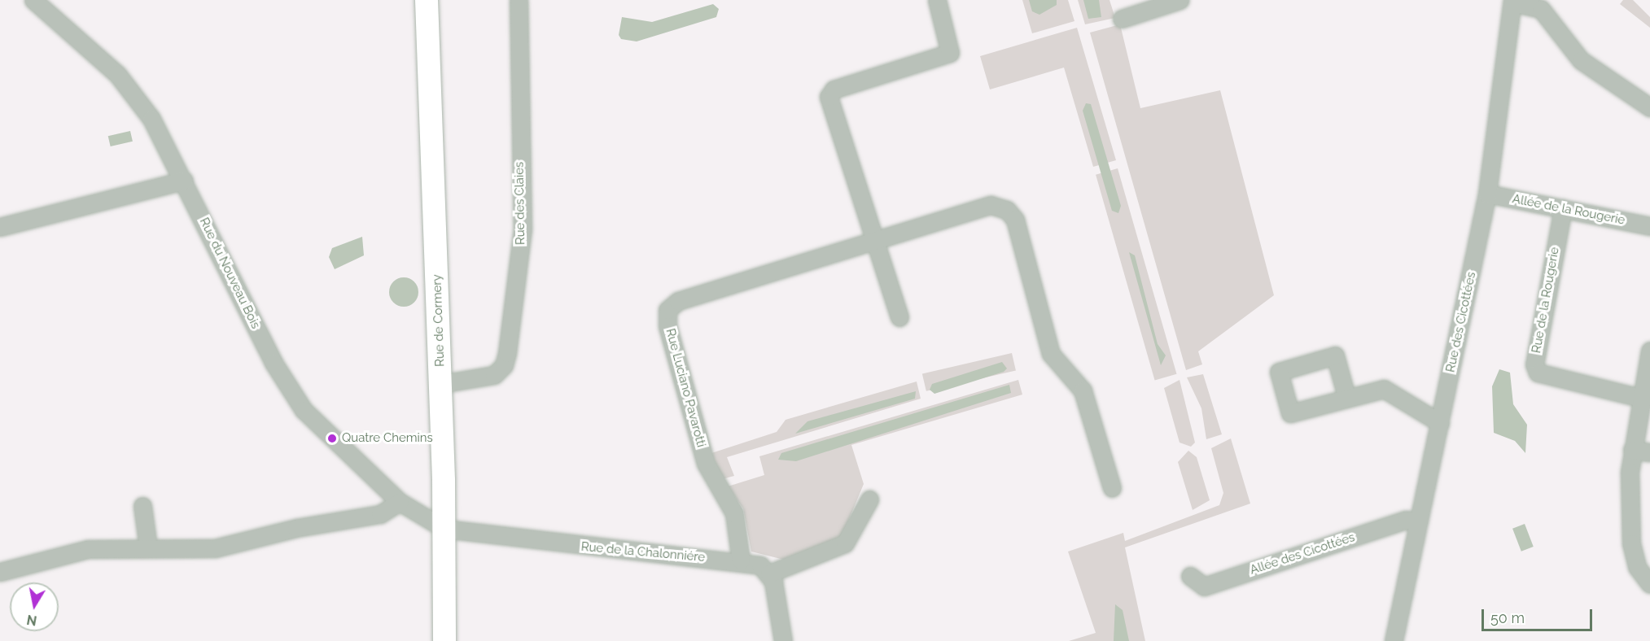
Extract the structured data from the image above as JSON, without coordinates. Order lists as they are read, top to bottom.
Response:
{
  "streets": {
    "main road": ["Rue de Cormery"],
    "street": [
      "Rue des Claies",
      "Allée de la Rougerie",
      "Rue du Nouveau Bois",
      "Rue de la Rougerie",
      "Rue des Cicottées",
      "Rue Luciano Pavarotti",
      "Rue de la Chalonniére",
      "Allée des Cicottées"
    ]
  },
  "crossings": [
    ["Rue des Claies", "Rue de Cormery"],
    ["Allée de la Rougerie", "Rue de la Rougerie"],
    ["Allée de la Rougerie", "Rue des Cicottées"],
    ["Rue du Nouveau Bois", "Rue de Cormery"],
    ["Rue du Nouveau Bois", "Rue de la Chalonniére"],
    ["Rue de Cormery", "Rue de la Chalonniére"],
    ["Rue des Cicottées", "Allée des Cicottées"],
    ["Rue Luciano Pavarotti", "Rue de la Chalonniére"]
  ],
  "places": ["Quatre Chemins"],
  "scale_bar": "50 m",
  "north": "bottom"
}
